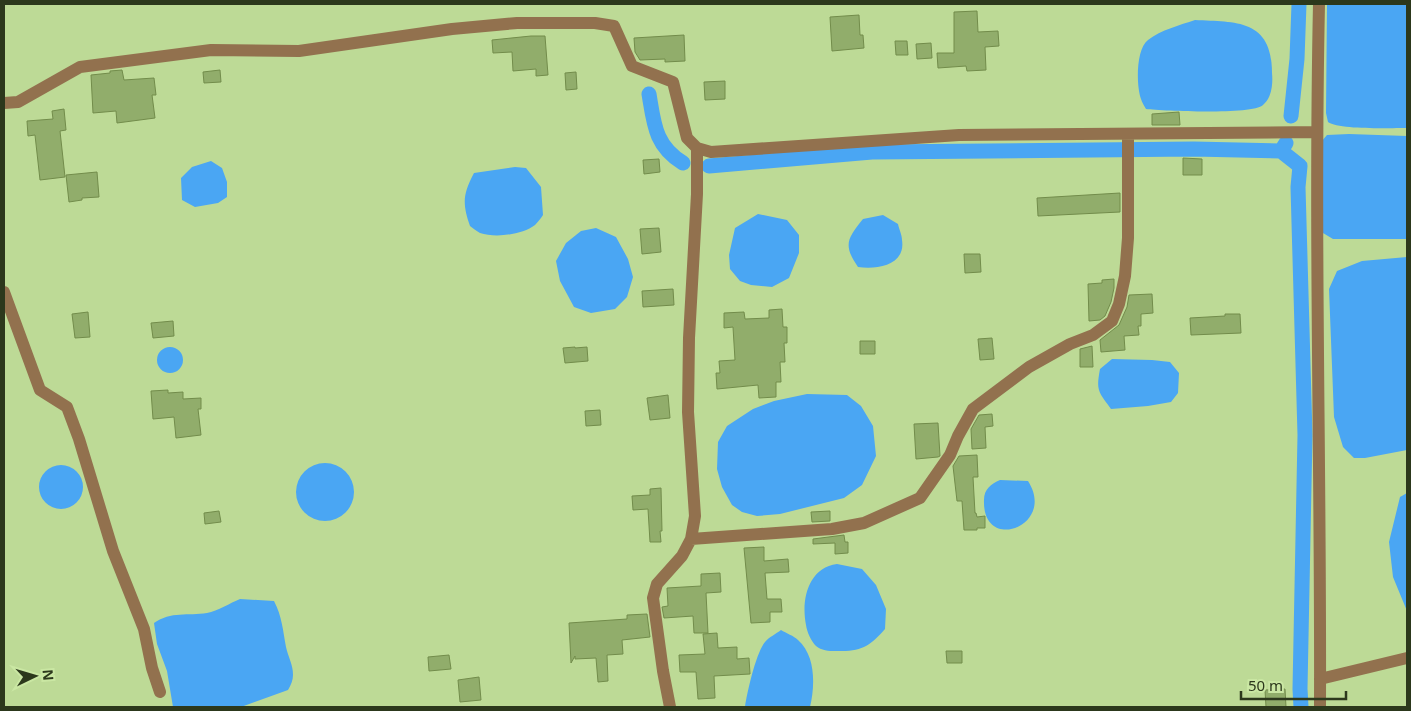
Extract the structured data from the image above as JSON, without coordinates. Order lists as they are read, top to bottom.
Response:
{
  "scale_bar": "50 m",
  "north": "right"
}
